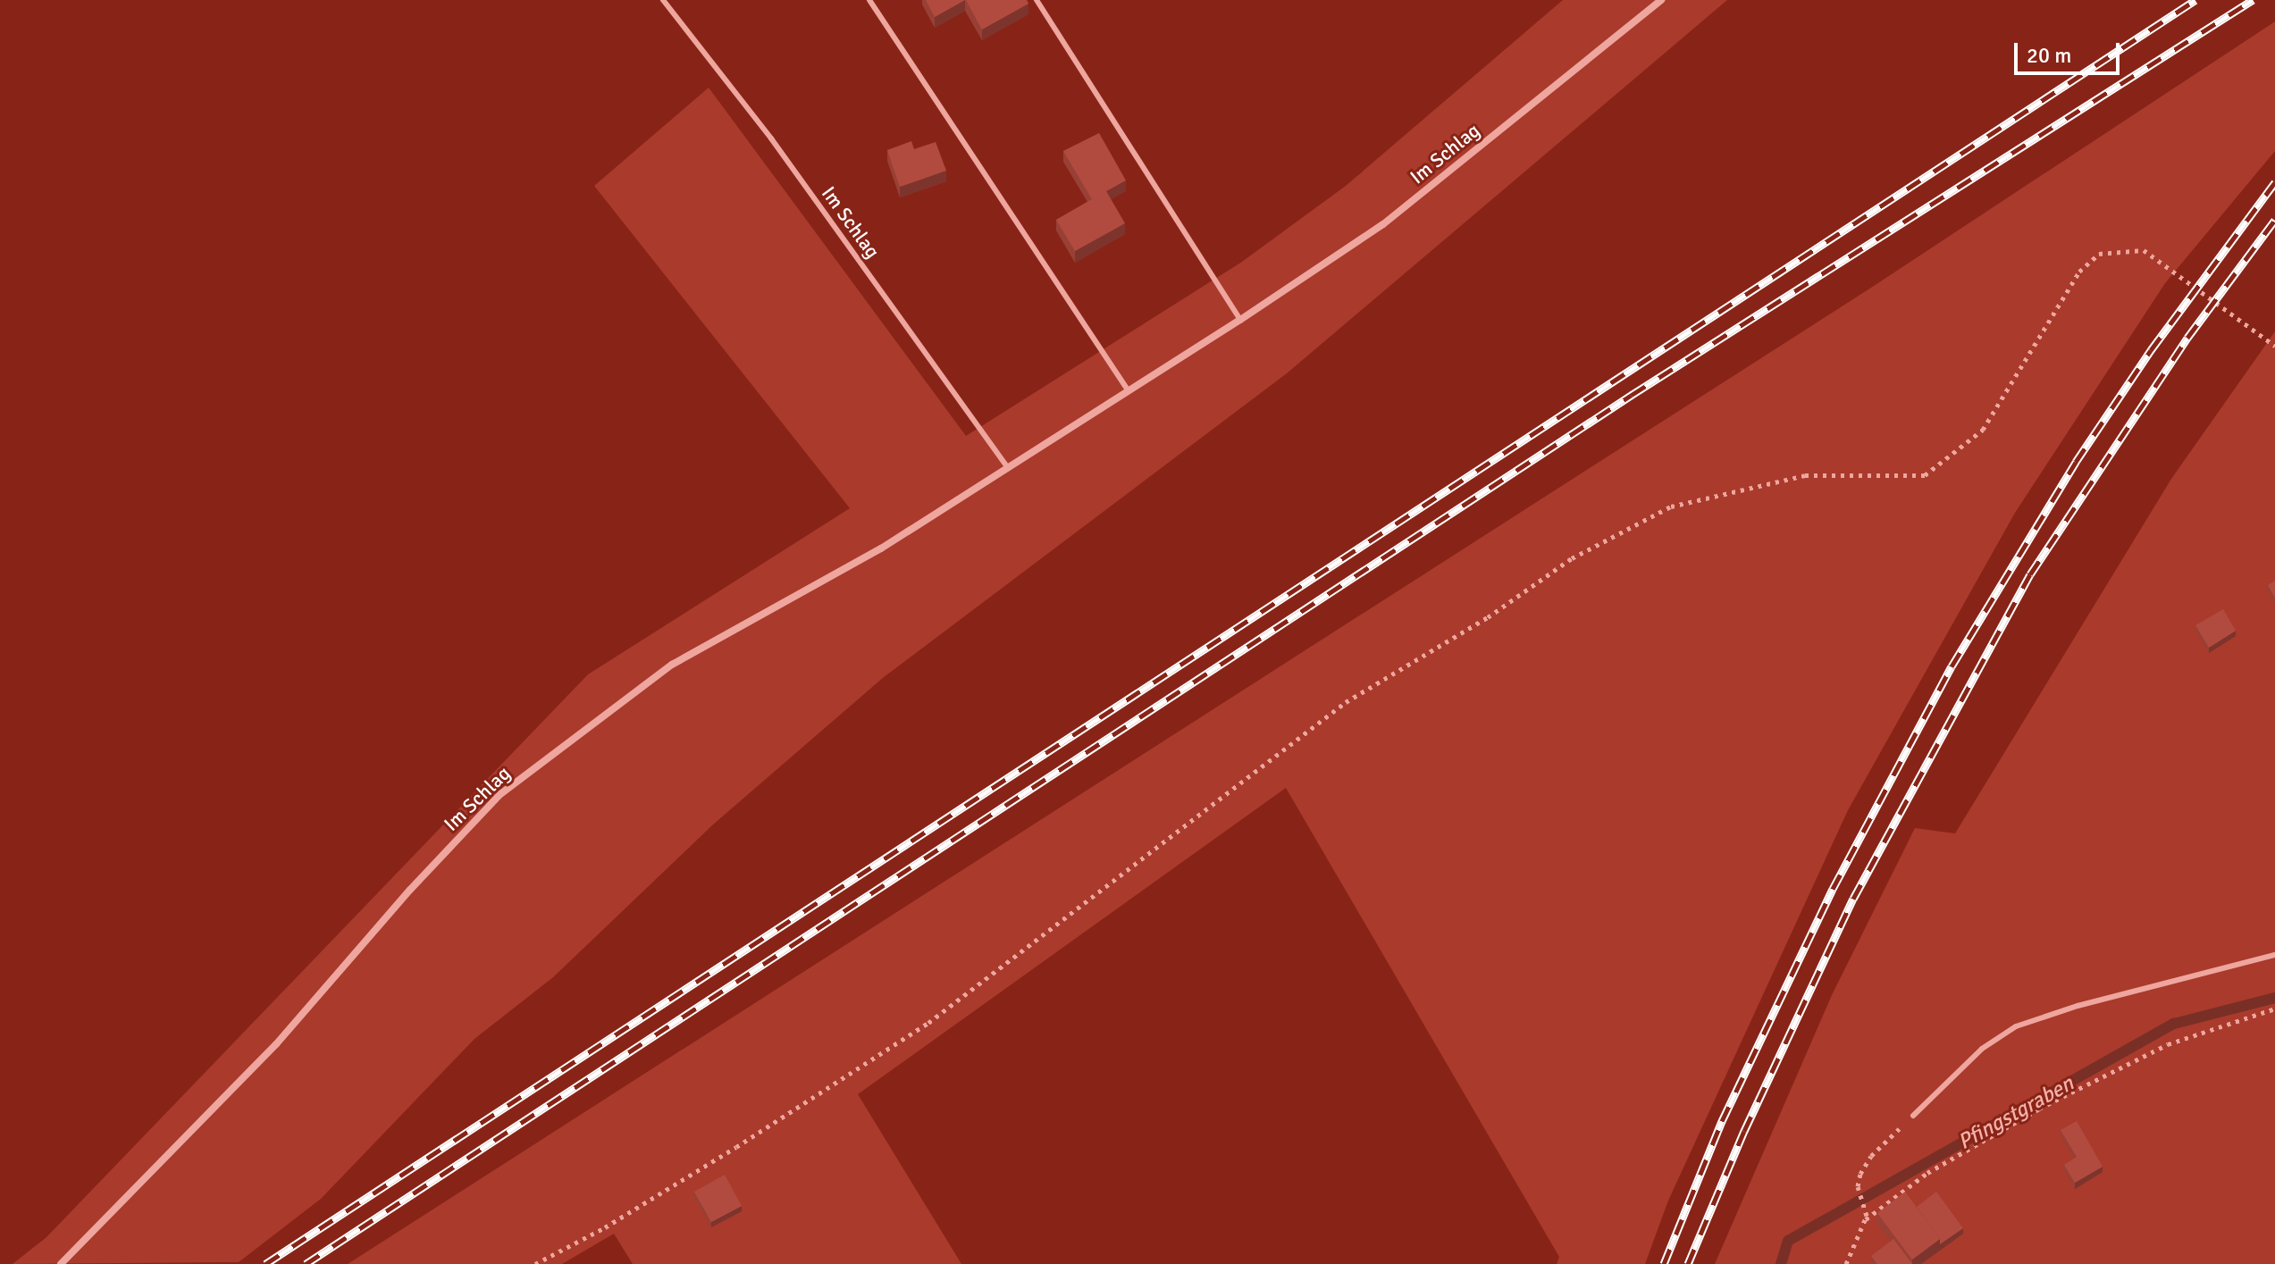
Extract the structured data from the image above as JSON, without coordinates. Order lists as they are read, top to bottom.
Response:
{
  "streets": {
    "street": ["Im Schlag"]
  },
  "water": ["Pfingstgraben"],
  "scale_bar": "20 m"
}
